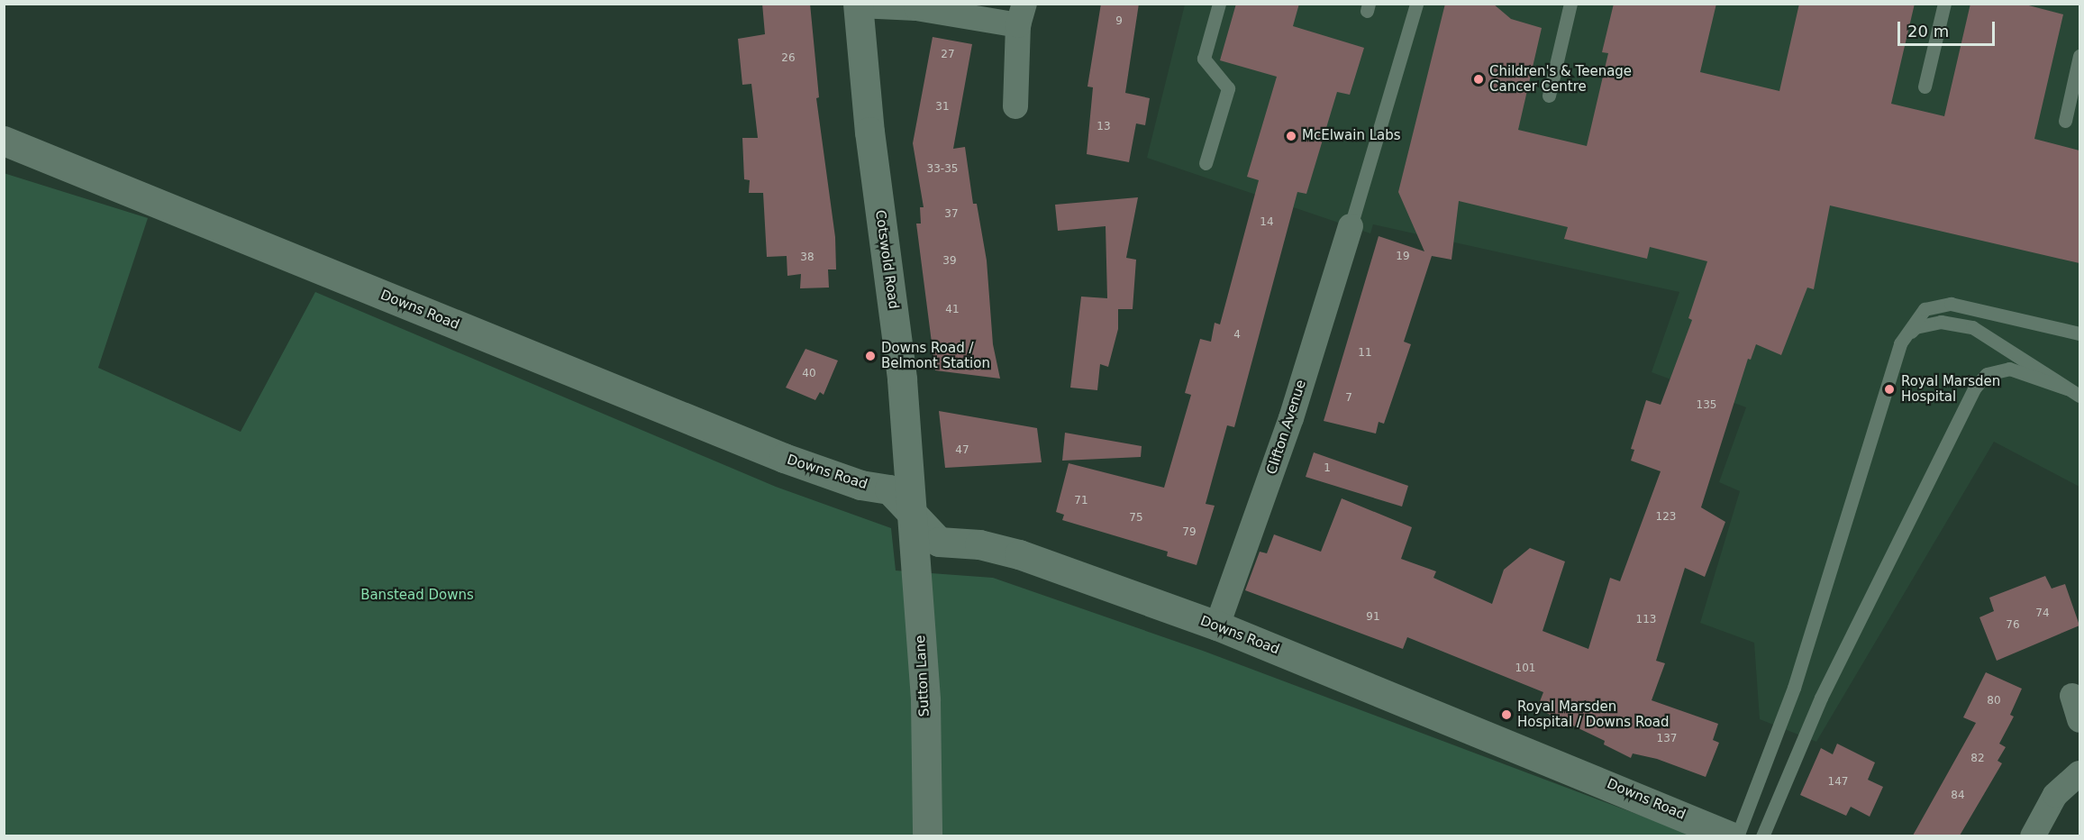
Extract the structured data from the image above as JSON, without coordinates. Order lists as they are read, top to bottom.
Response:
{
  "streets": {
    "street": [
      "Cotswold Road",
      "Downs Road",
      "Clifton Avenue",
      "Sutton Lane"
    ]
  },
  "crossings": [
    ["Cotswold Road", "Downs Road"],
    ["Cotswold Road", "Sutton Lane"],
    ["Downs Road", "Clifton Avenue"],
    ["Downs Road", "Sutton Lane"]
  ],
  "parks": ["Banstead Downs"],
  "places": [
    "Children's & Teenage Cancer Centre",
    "McElwain Labs",
    "Downs Road / Belmont Station",
    "Royal Marsden Hospital",
    "Royal Marsden Hospital / Downs Road"
  ],
  "house_numbers": [
    "9",
    "27",
    "26",
    "31",
    "13",
    "33-35",
    "37",
    "14",
    "19",
    "38",
    "39",
    "41",
    "4",
    "11",
    "40",
    "7",
    "135",
    "47",
    "1",
    "71",
    "123",
    "75",
    "79",
    "74",
    "91",
    "113",
    "76",
    "101",
    "80",
    "137",
    "82",
    "147",
    "84"
  ],
  "scale_bar": "20 m"
}
